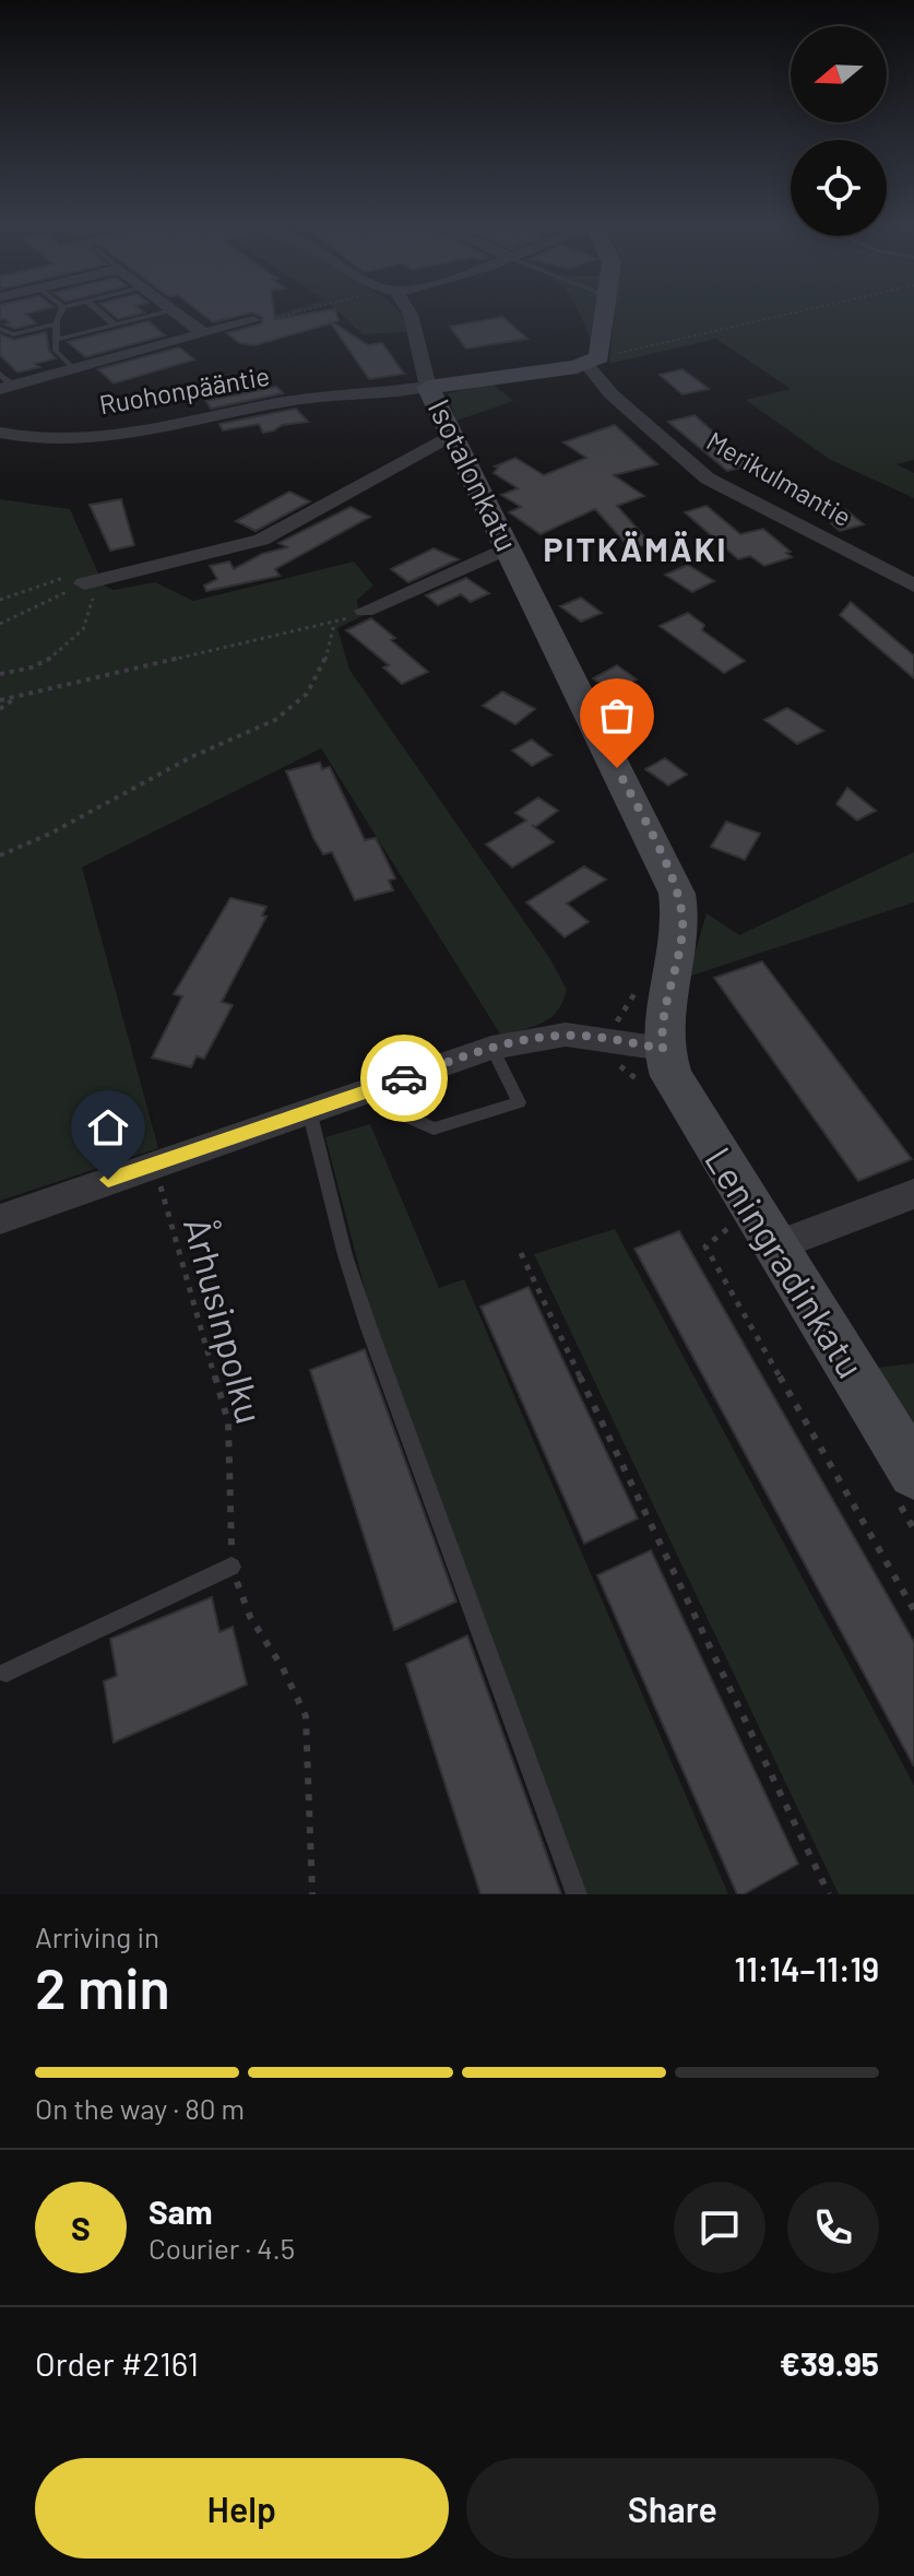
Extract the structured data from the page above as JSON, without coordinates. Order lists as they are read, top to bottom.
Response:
{
  "streets": {
    "street": [
      "Ruohonpääntie",
      "Isotalonkatu",
      "Merikulmantie",
      "Leningradinkatu"
    ],
    "path": ["Århusinpolku"]
  },
  "crossings": [
    ["Ruohonpääntie", "Isotalonkatu"],
    ["Ruohonpääntie", "Merikulmantie"],
    ["Isotalonkatu", "Leningradinkatu"]
  ],
  "districts": ["PITKÄMÄKI"],
  "north": "left",
  "page": {
    "heading": ["2 min", "Arriving in", "11:14–11:19"],
    "panel": [
      "Sam",
      "Courier · 4.5",
      "Order #2161",
      "€39.95"
    ],
    "bar": "On the way · 80 m",
    "round": "S",
    "buttons": ["Help", "Share"]
  }
}
